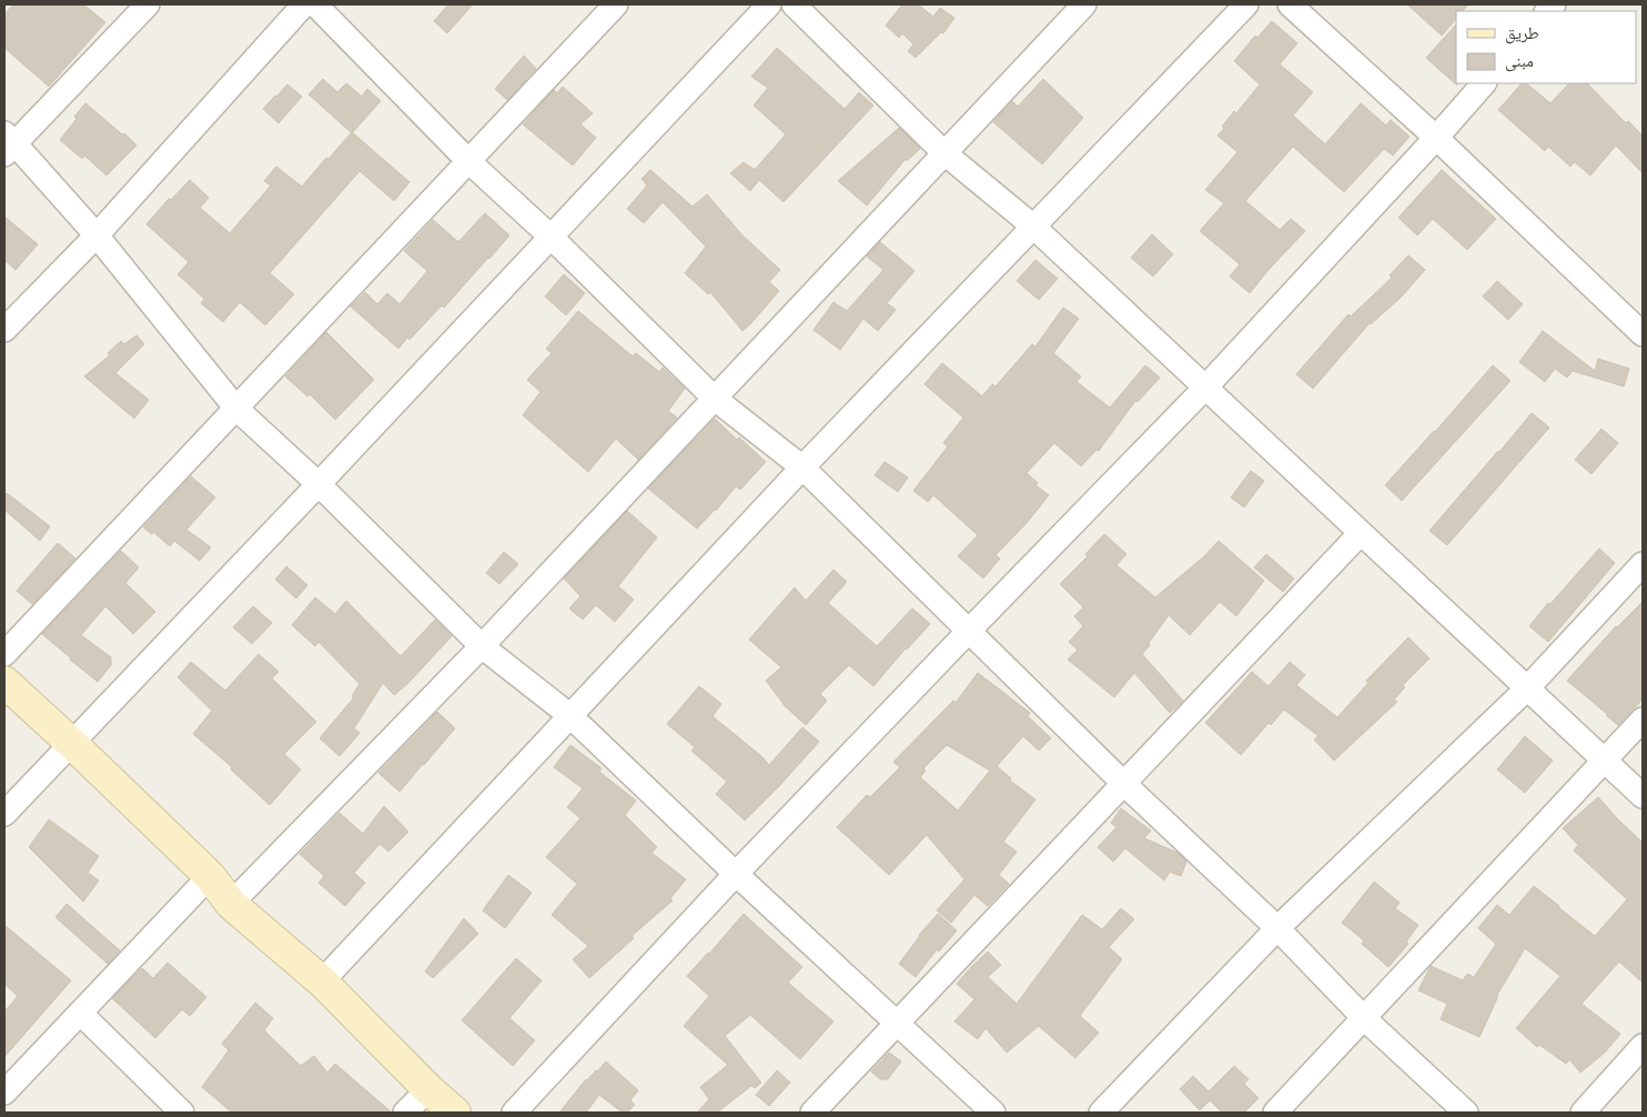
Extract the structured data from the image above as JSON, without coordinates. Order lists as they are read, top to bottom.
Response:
{
  "legend": ["طريق", "مبنى"]
}
